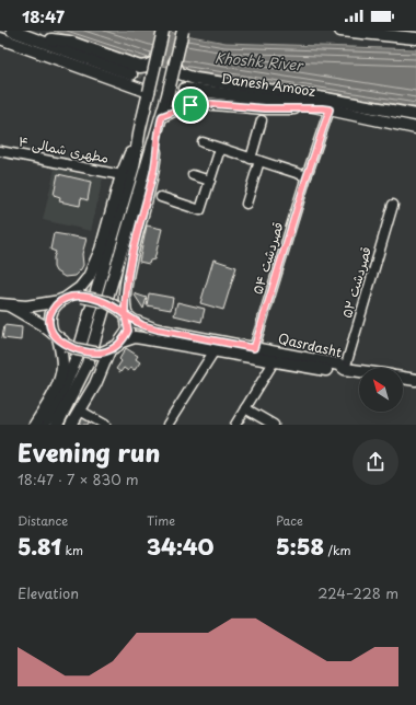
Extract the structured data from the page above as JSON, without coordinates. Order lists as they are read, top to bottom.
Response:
{
  "streets": {
    "main road": ["Danesh Amooz", "Qasrdasht"],
    "street": ["۴ مطهری شمالی", "۵۴ قصردشت", "۵۲ قصردشت"]
  },
  "crossings": [
    ["Danesh Amooz", "۵۴ قصردشت"],
    ["۵۴ قصردشت", "Qasrdasht"],
    ["۵۲ قصردشت", "Qasrdasht"]
  ],
  "water": ["Khoshk River"],
  "north": "top left",
  "page": {
    "status": "18:47",
    "heading": ["Evening run", "18:47 · 7 × 830 m"],
    "stats": [
      ["Distance", "5.81 km"],
      ["Time", "34:40"],
      ["Pace", "5:58 /km"]
    ],
    "chart": ["Elevation", "224–228 m"]
  }
}
